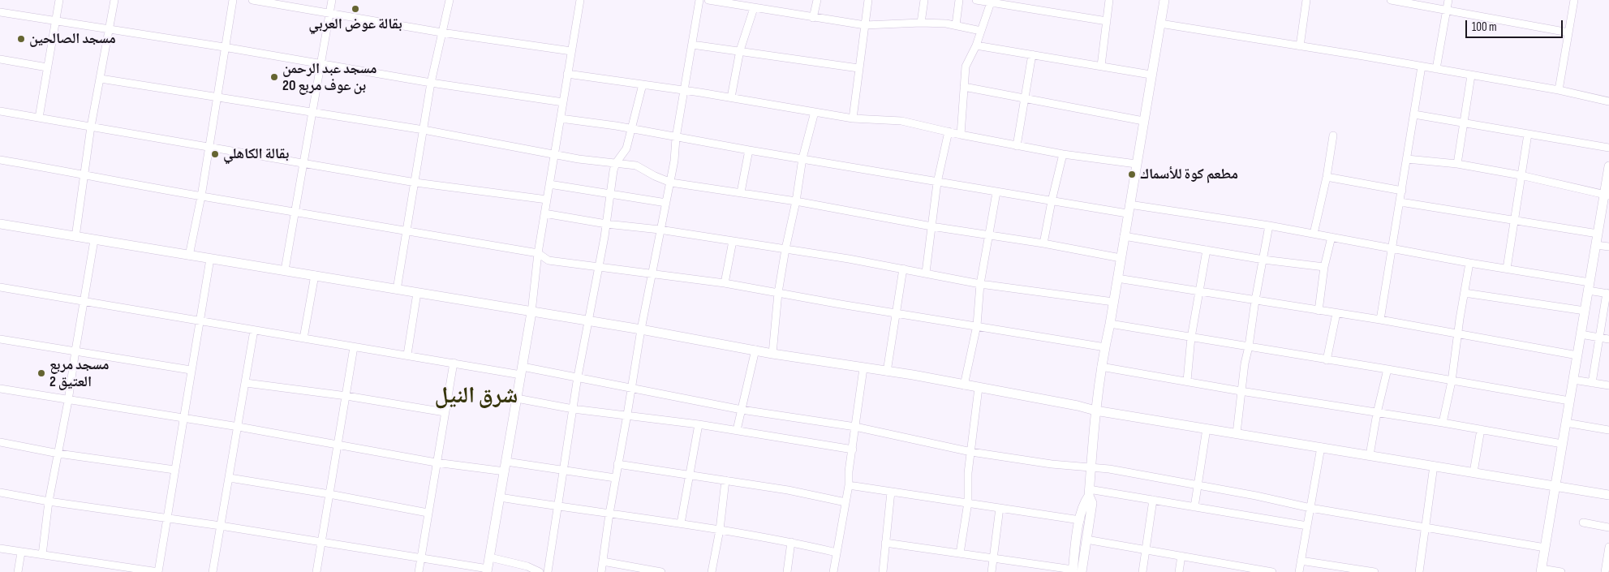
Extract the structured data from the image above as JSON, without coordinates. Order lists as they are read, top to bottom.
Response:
{
  "districts": ["شرق النيل"],
  "places": [
    "بقالة عوض العربي",
    "مسجد الصالحين",
    "مسجد عبد الرحمن بن عوف مربع 20",
    "بقالة الكاهلي",
    "مطعم كوة للأسماك",
    "مسجد مربع 2 العتيق"
  ],
  "scale_bar": "100 m"
}
